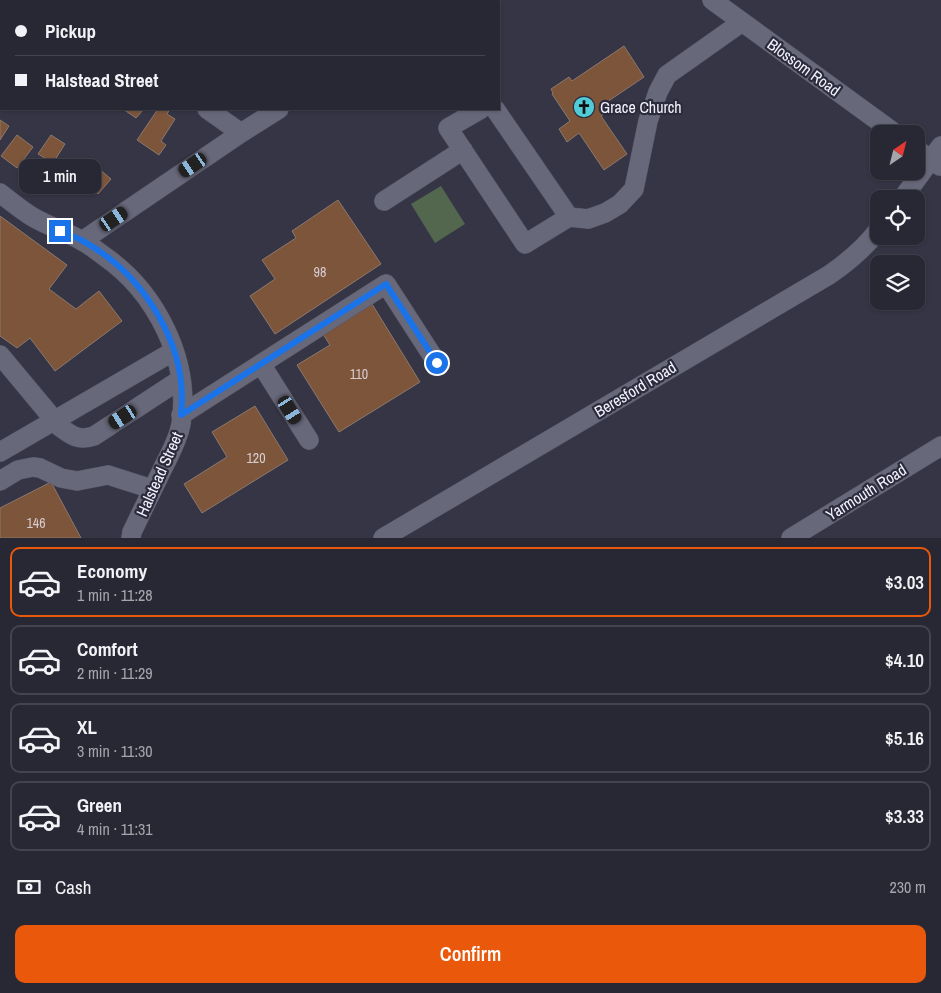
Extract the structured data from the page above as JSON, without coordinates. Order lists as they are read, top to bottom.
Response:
{
  "streets": {
    "street": [
      "Blossom Road",
      "Beresford Road",
      "Halstead Street",
      "Yarmouth Road"
    ]
  },
  "places": {
    "church": ["Grace Church"]
  },
  "house_numbers": [
    "98",
    "110",
    "120",
    "146"
  ],
  "north": "top right",
  "page": {
    "banner": ["Pickup", "Halstead Street"],
    "bubble": "1 min",
    "list": [
      {
        "name": "Economy",
        "note": "1 min · 11:28",
        "value": "$3.03"
      },
      {
        "name": "Comfort",
        "note": "2 min · 11:29",
        "value": "$4.10"
      },
      {
        "name": "XL",
        "note": "3 min · 11:30",
        "value": "$5.16"
      },
      {
        "name": "Green",
        "note": "4 min · 11:31",
        "value": "$3.33"
      }
    ],
    "pay": ["Cash", "230 m"],
    "buttons": "Confirm"
  }
}
